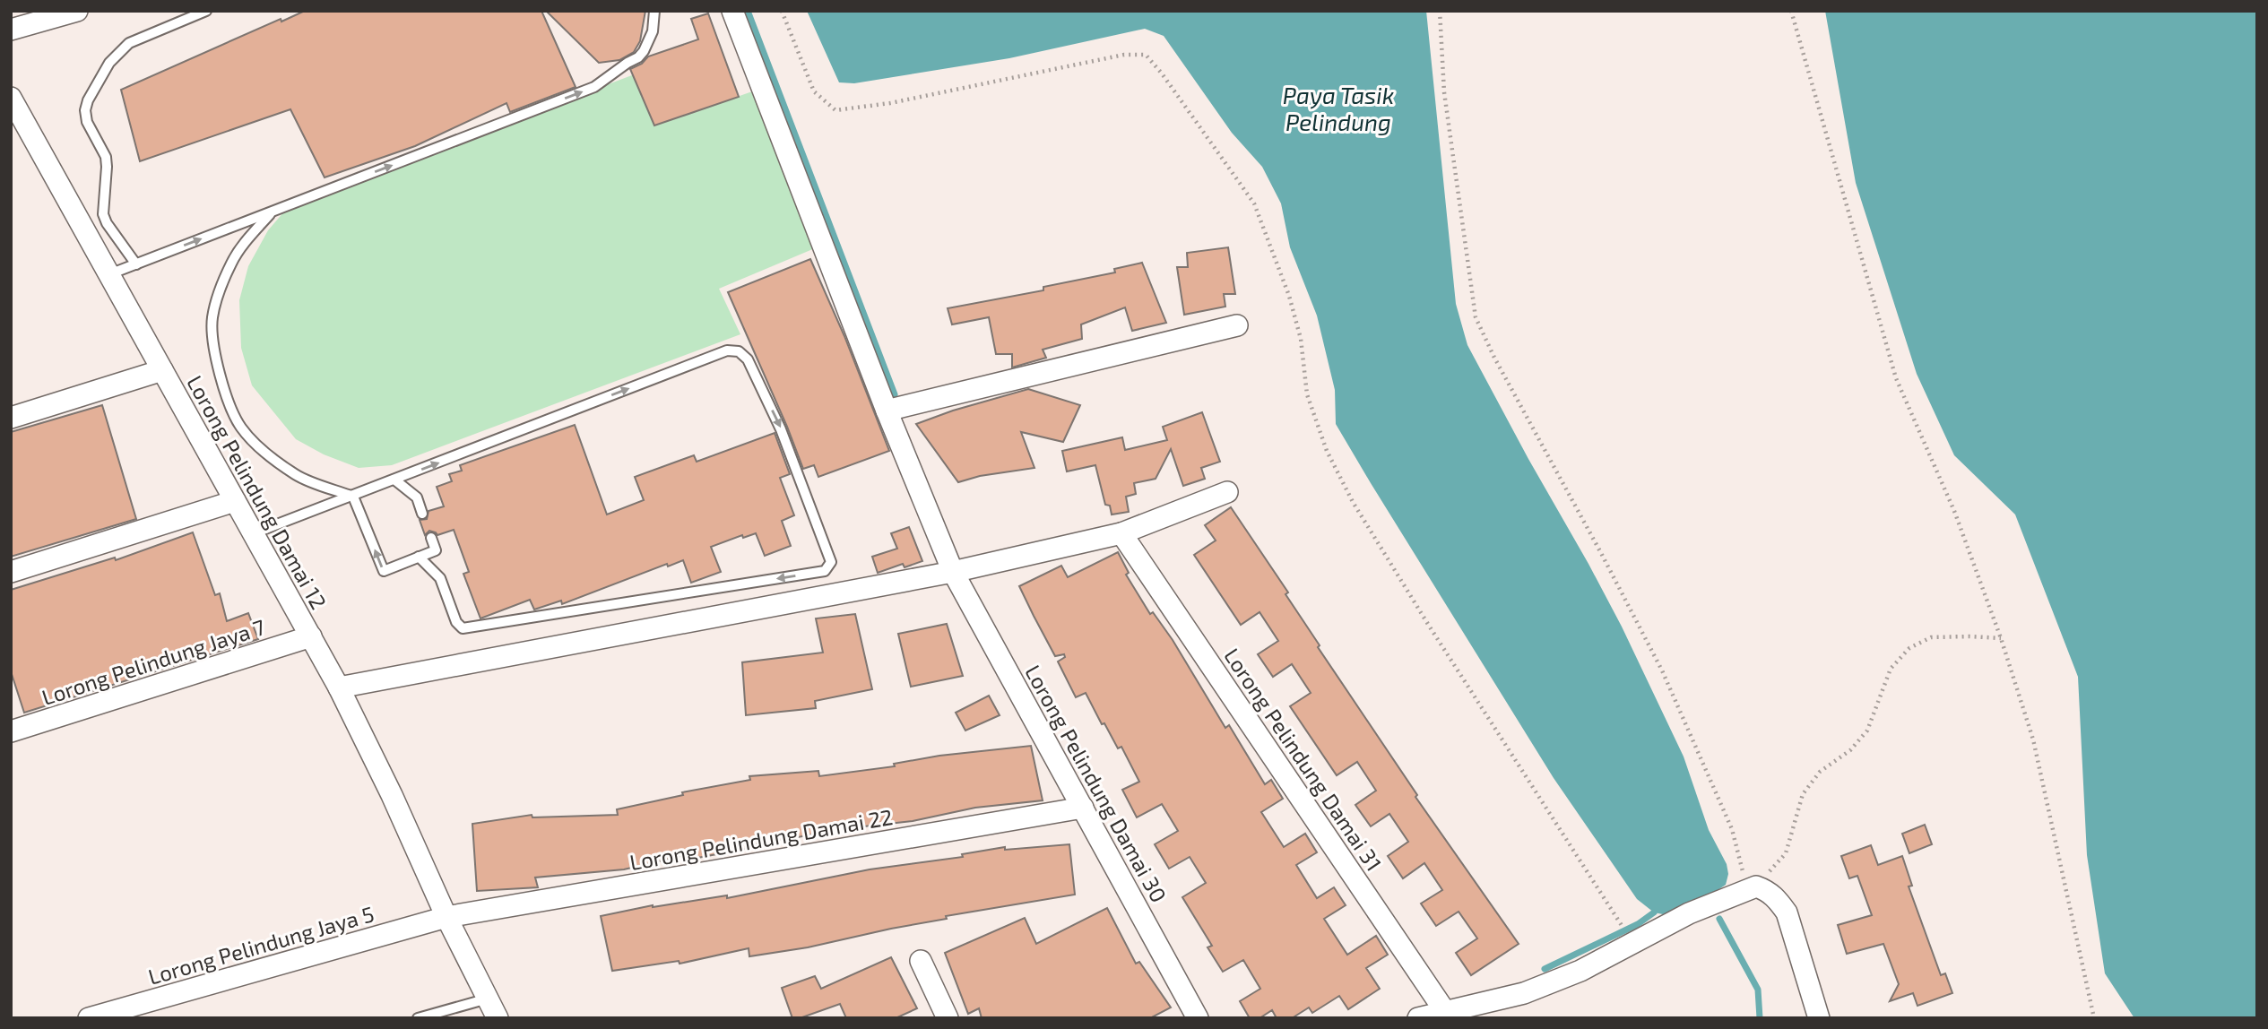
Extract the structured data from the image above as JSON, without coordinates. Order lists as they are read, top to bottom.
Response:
{
  "streets": {
    "street": [
      "Lorong Pelindung Damai 12",
      "Lorong Pelindung Jaya 7",
      "Lorong Pelindung Damai 31",
      "Lorong Pelindung Damai 30",
      "Lorong Pelindung Damai 22",
      "Lorong Pelindung Jaya 5"
    ]
  },
  "crossings": [
    ["Lorong Pelindung Damai 12", "Lorong Pelindung Jaya 7"],
    ["Lorong Pelindung Damai 12", "Lorong Pelindung Damai 22"],
    ["Lorong Pelindung Damai 12", "Lorong Pelindung Jaya 5"],
    ["Lorong Pelindung Damai 30", "Lorong Pelindung Damai 22"],
    ["Lorong Pelindung Damai 22", "Lorong Pelindung Jaya 5"]
  ],
  "water": ["Paya Tasik Pelindung"]
}
